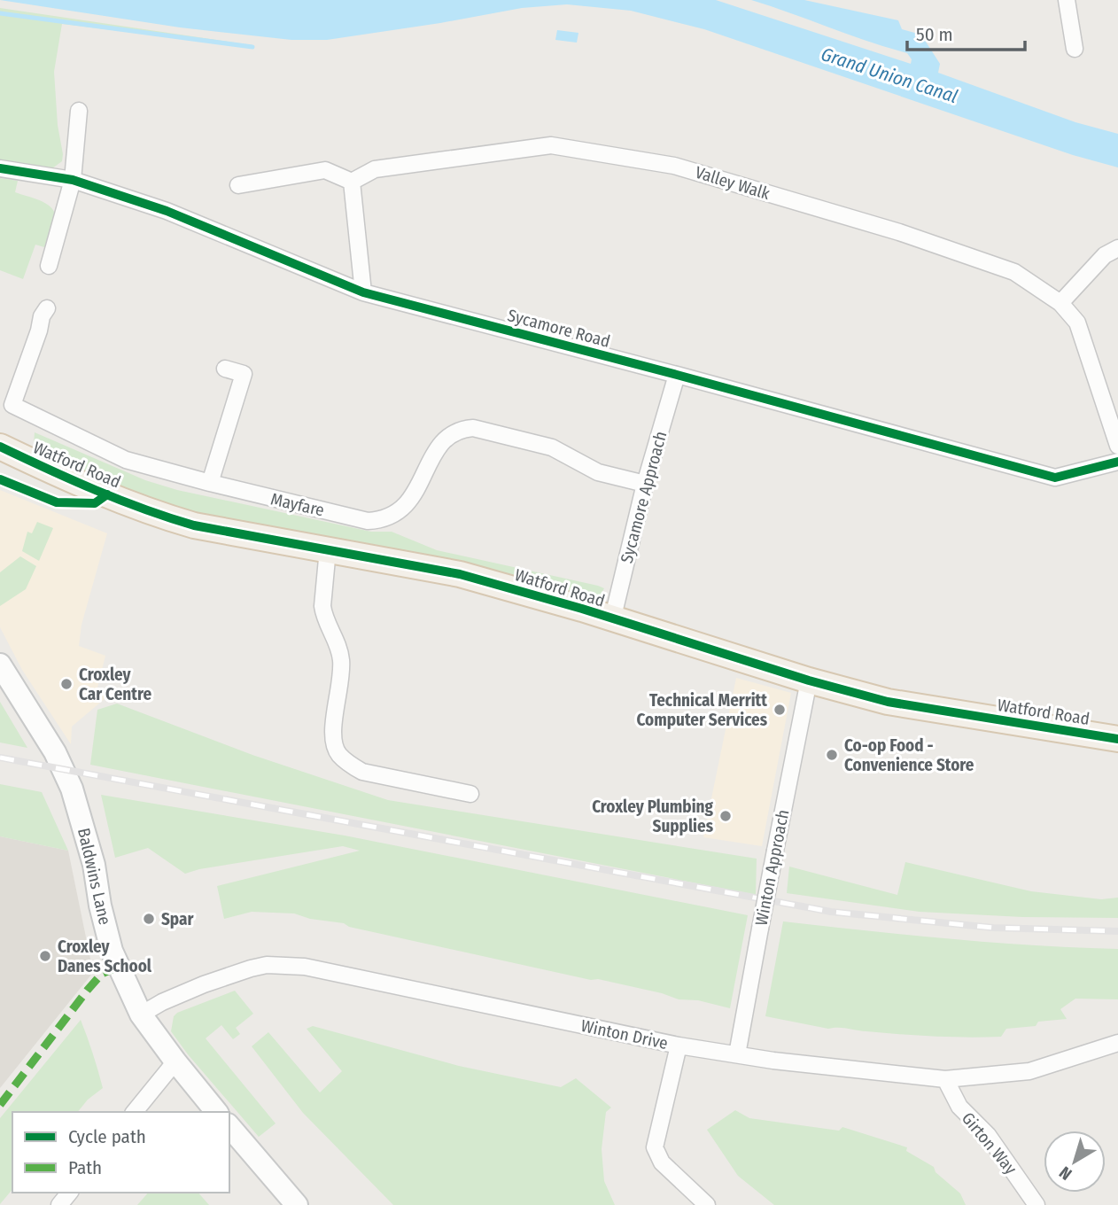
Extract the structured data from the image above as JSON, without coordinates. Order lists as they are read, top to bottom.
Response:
{
  "streets": {
    "main road": ["Watford Road"],
    "street": [
      "Valley Walk",
      "Sycamore Road",
      "Sycamore Approach",
      "Mayfare",
      "Winton Approach",
      "Baldwins Lane",
      "Winton Drive",
      "Girton Way"
    ]
  },
  "crossings": [
    ["Sycamore Road", "Sycamore Approach"],
    ["Watford Road", "Sycamore Approach"],
    ["Watford Road", "Winton Approach"],
    ["Sycamore Approach", "Mayfare"],
    ["Winton Approach", "Winton Drive"],
    ["Baldwins Lane", "Winton Drive"],
    ["Winton Drive", "Girton Way"]
  ],
  "water": ["Grand Union Canal"],
  "places": [
    "Croxley Car Centre",
    "Technical Merritt Computer Services",
    "Co-op Food - Convenience Store",
    "Croxley Plumbing Supplies",
    "Spar",
    "Croxley Danes School"
  ],
  "legend": ["Cycle path", "Path"],
  "scale_bar": "50 m",
  "north": "bottom left"
}
